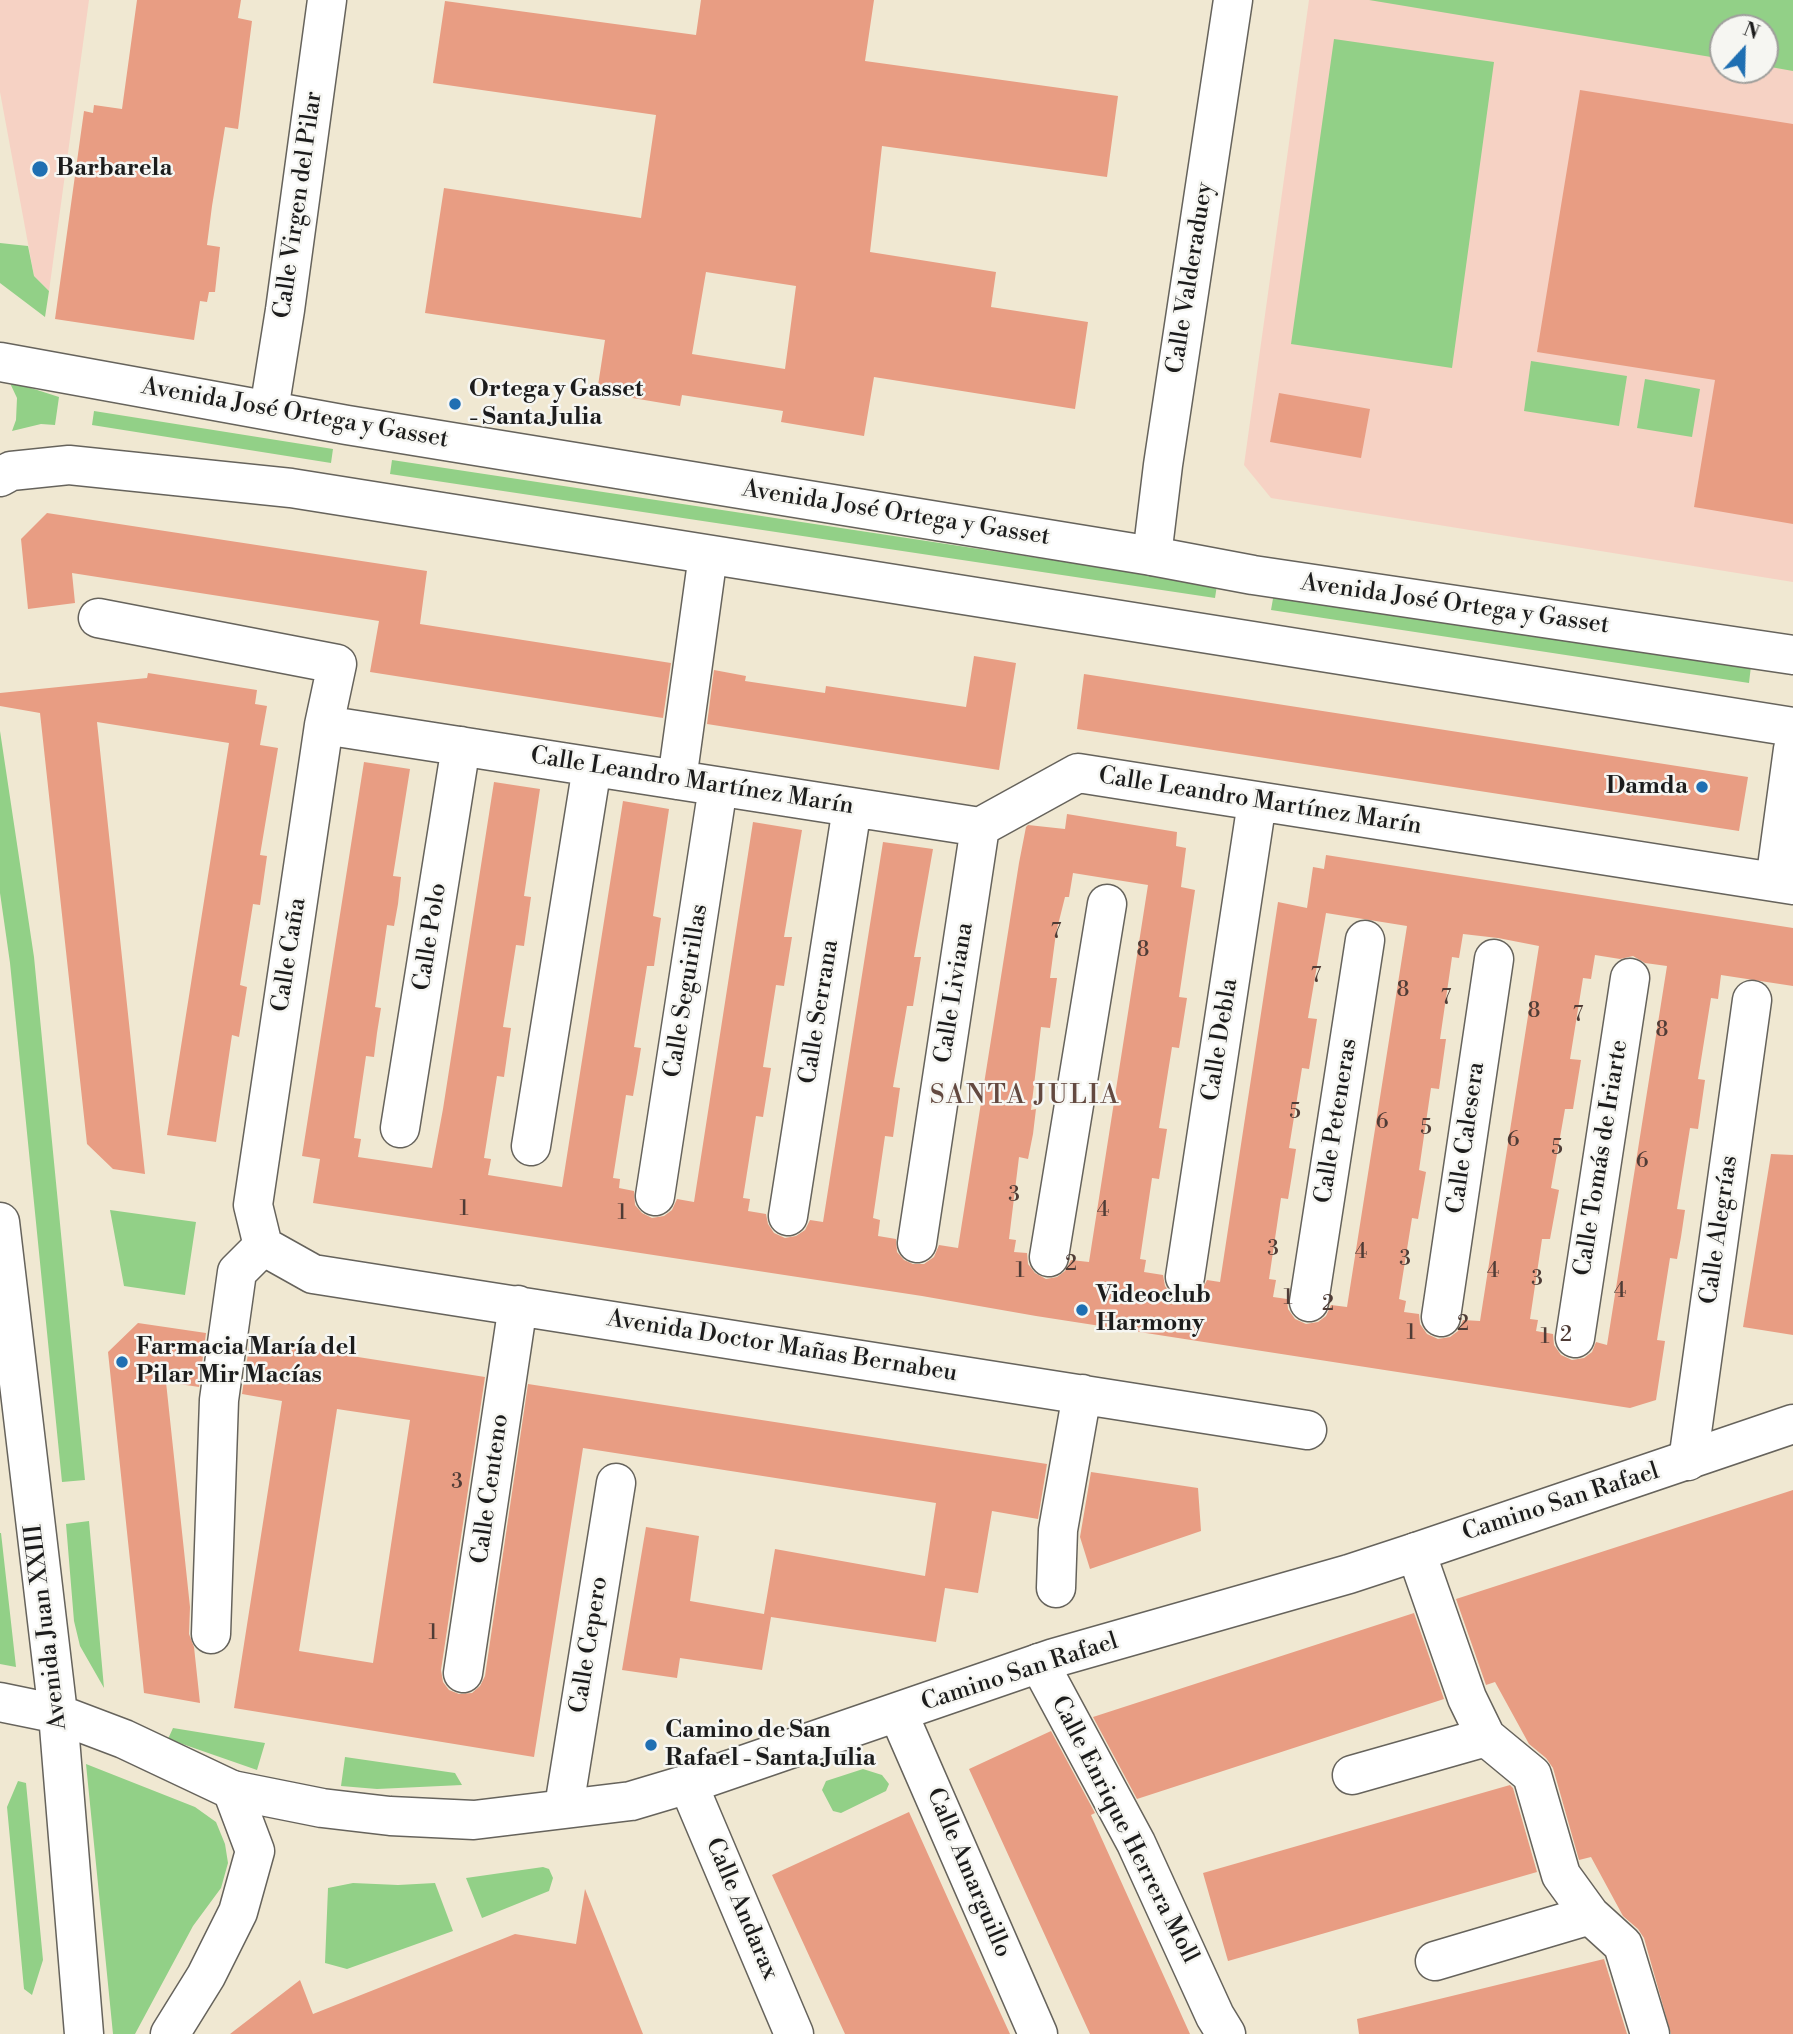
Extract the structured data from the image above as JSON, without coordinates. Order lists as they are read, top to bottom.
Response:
{
  "streets": {
    "street": [
      "Calle Virgen del Pilar",
      "Calle Valderaduey",
      "Avenida José Ortega y Gasset",
      "Calle Leandro Martínez Marín",
      "Calle Polo",
      "Calle Caña",
      "Calle Seguirillas",
      "Calle Liviana",
      "Calle Serrana",
      "Calle Debla",
      "Calle Peteneras",
      "Calle Calesera",
      "Calle Tomás de Iriarte",
      "Calle Alegrías",
      "Avenida Doctor Mañas Bernabeu",
      "Calle Centeno",
      "Camino San Rafael",
      "Avenida Juan XXIII",
      "Calle Cepero",
      "Calle Enrique Herrera Moll",
      "Calle Amarguillo",
      "Calle Andarax"
    ]
  },
  "crossings": [
    ["Calle Virgen del Pilar", "Avenida José Ortega y Gasset"],
    ["Calle Valderaduey", "Avenida José Ortega y Gasset"],
    ["Calle Leandro Martínez Marín", "Calle Polo"],
    ["Calle Leandro Martínez Marín", "Calle Caña"],
    ["Calle Leandro Martínez Marín", "Calle Seguirillas"],
    ["Calle Leandro Martínez Marín", "Calle Liviana"],
    ["Calle Leandro Martínez Marín", "Calle Serrana"],
    ["Calle Leandro Martínez Marín", "Calle Debla"],
    ["Calle Caña", "Avenida Doctor Mañas Bernabeu"],
    ["Calle Alegrías", "Camino San Rafael"],
    ["Avenida Doctor Mañas Bernabeu", "Calle Centeno"],
    ["Camino San Rafael", "Avenida Juan XXIII"],
    ["Camino San Rafael", "Calle Cepero"],
    ["Camino San Rafael", "Calle Enrique Herrera Moll"],
    ["Camino San Rafael", "Calle Amarguillo"],
    ["Camino San Rafael", "Calle Andarax"]
  ],
  "districts": ["SANTA JULIA"],
  "places": [
    "Barbarela",
    "Ortega y Gasset - Santa Julia",
    "Damda",
    "Videoclub Harmony",
    "Farmacia María del Pilar Mir Macías",
    "Camino de San Rafael - Santa Julia"
  ],
  "house_numbers": [
    "7",
    "8",
    "7",
    "8",
    "7",
    "8",
    "7",
    "8",
    "5",
    "6",
    "5",
    "6",
    "5",
    "6",
    "3",
    "1",
    "4",
    "1",
    "3",
    "4",
    "3",
    "2",
    "1",
    "4",
    "3",
    "4",
    "1",
    "2",
    "2",
    "1",
    "2",
    "1",
    "3",
    "1"
  ],
  "north": "top"
}
